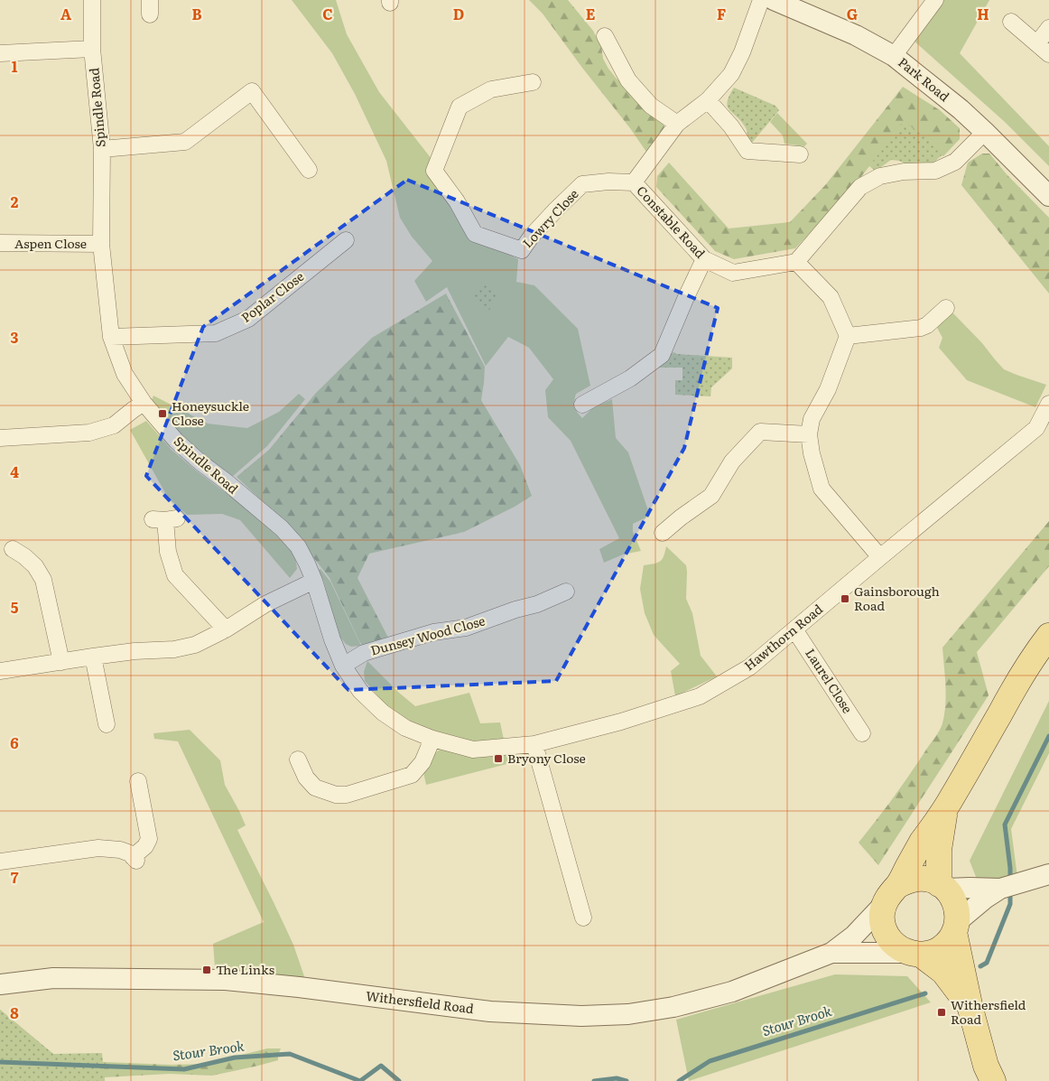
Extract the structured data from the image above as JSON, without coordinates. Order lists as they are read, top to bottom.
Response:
{
  "streets": {
    "street": [
      "Park Road",
      "Spindle Road",
      "Lowry Close",
      "Constable Road",
      "Aspen Close",
      "Poplar Close",
      "Dunsey Wood Close",
      "Hawthorn Road",
      "Laurel Close",
      "Withersfield Road"
    ]
  },
  "crossings": [
    ["Spindle Road", "Aspen Close"],
    ["Spindle Road", "Poplar Close"],
    ["Spindle Road", "Dunsey Wood Close"],
    ["Spindle Road", "Hawthorn Road"],
    ["Lowry Close", "Constable Road"],
    ["Hawthorn Road", "Laurel Close"]
  ],
  "water": ["Stour Brook"],
  "places": {
    "transit": [
      "Honeysuckle Close",
      "Gainsborough Road",
      "Bryony Close",
      "The Links",
      "Withersfield Road"
    ]
  },
  "grid": {
    "columns": [
      "A",
      "B",
      "C",
      "D",
      "E",
      "F",
      "G",
      "H"
    ],
    "rows": [
      "1",
      "2",
      "3",
      "4",
      "5",
      "6",
      "7",
      "8"
    ]
  }
}
